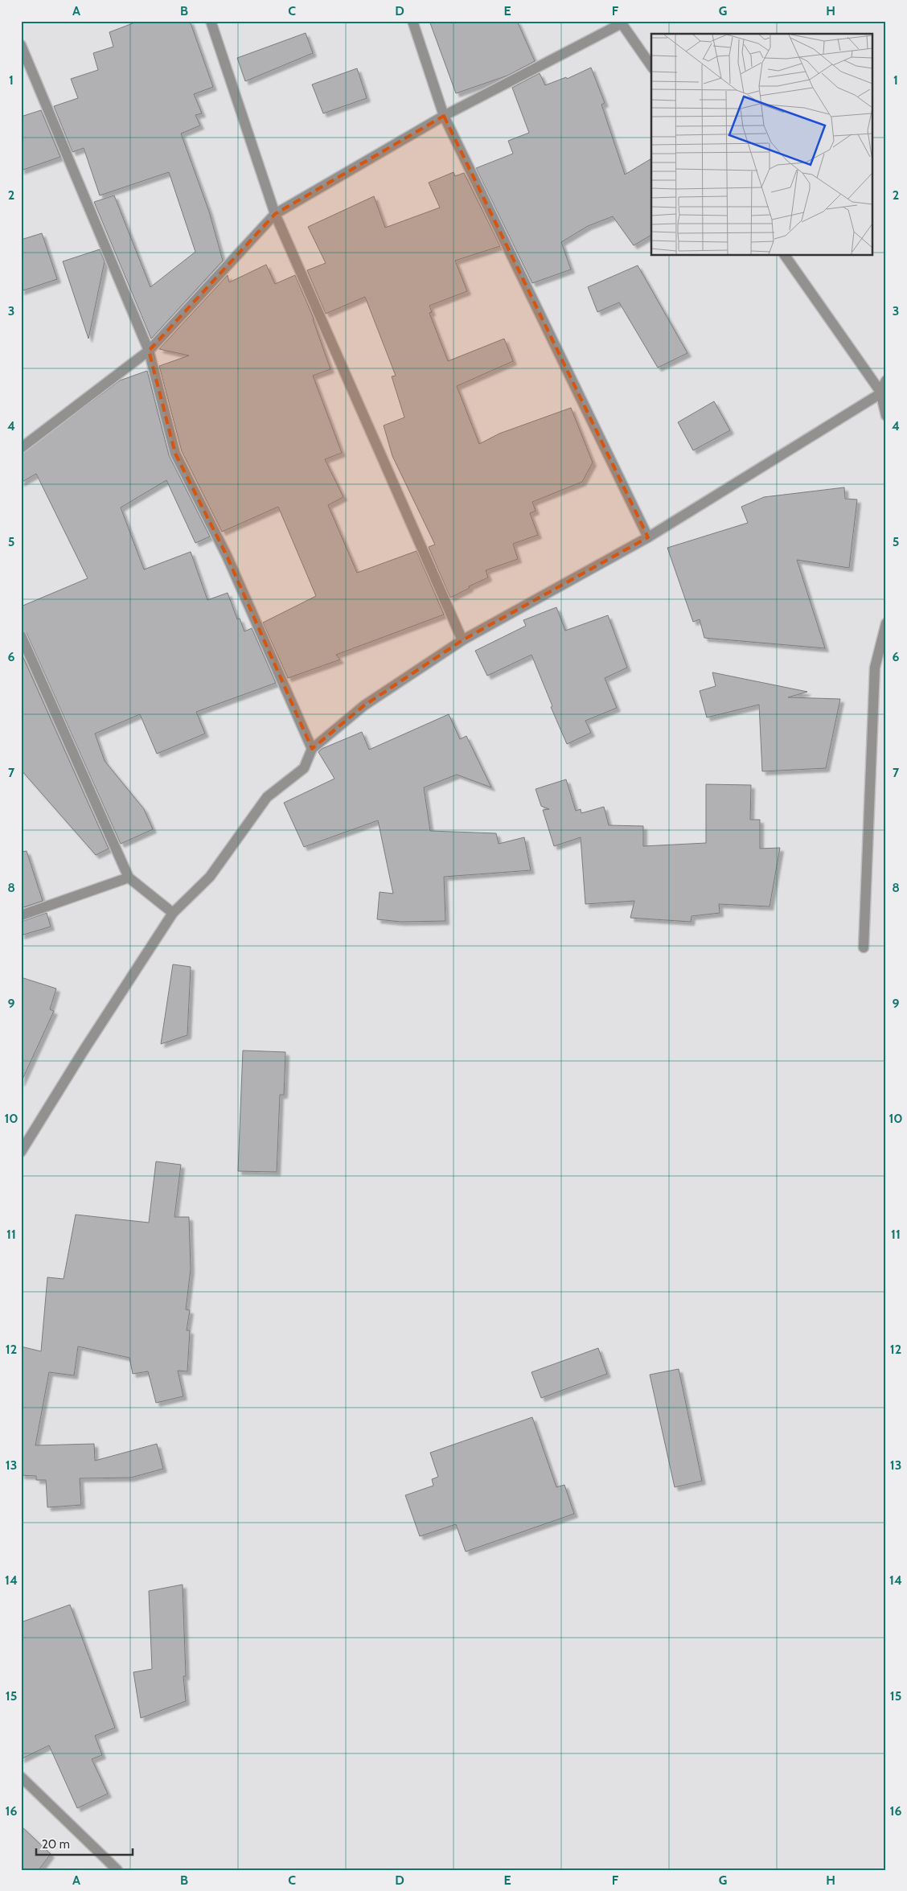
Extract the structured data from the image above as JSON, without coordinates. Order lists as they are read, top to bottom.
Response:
{
  "scale_bar": "20 m",
  "grid": {
    "columns": [
      "A",
      "B",
      "C",
      "D",
      "E",
      "F",
      "G",
      "H"
    ],
    "rows": [
      "1",
      "2",
      "3",
      "4",
      "5",
      "6",
      "7",
      "8",
      "9",
      "10",
      "11",
      "12",
      "13",
      "14",
      "15",
      "16"
    ]
  }
}
